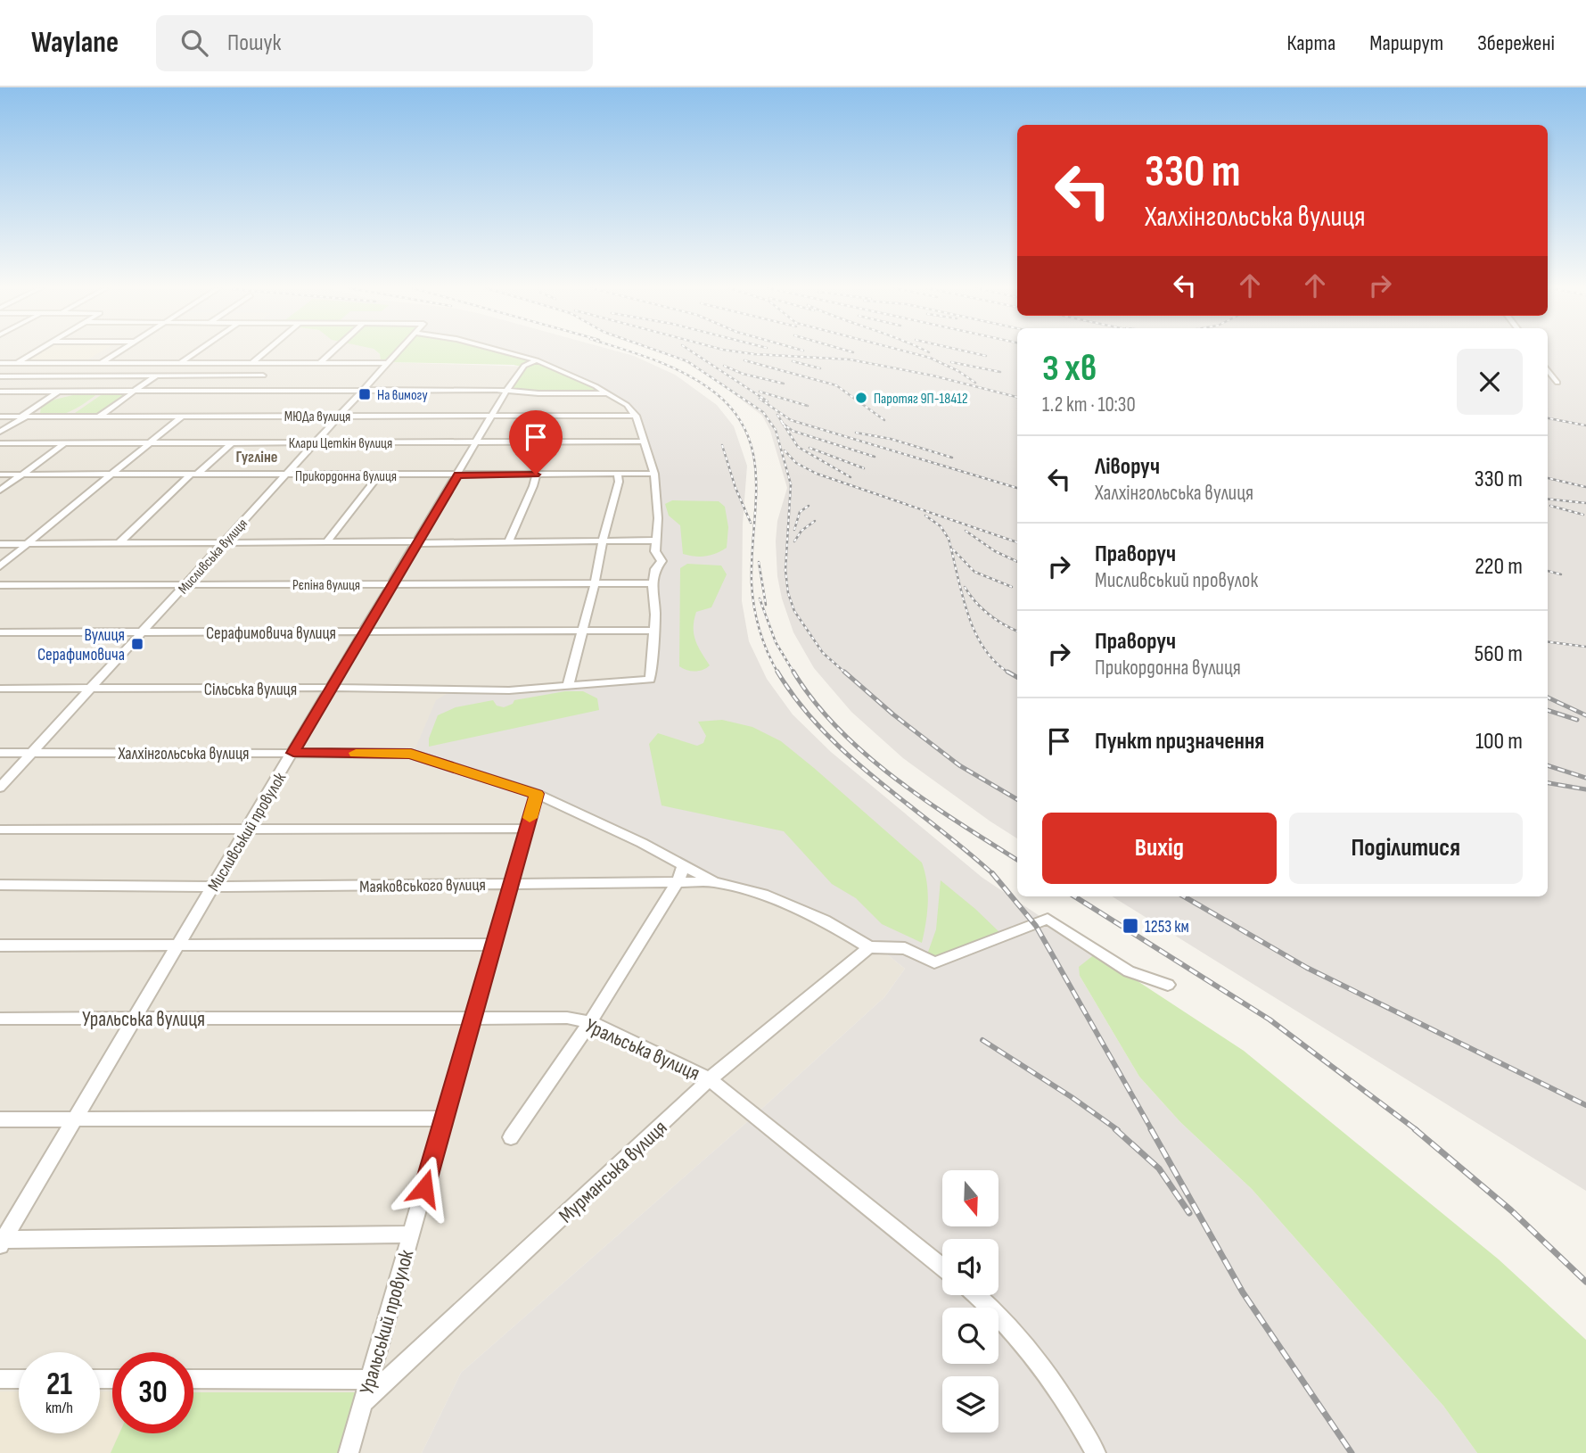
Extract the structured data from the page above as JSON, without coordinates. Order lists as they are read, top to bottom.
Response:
{
  "streets": {
    "street": [
      "МЮДа вулиця",
      "Клари Цеткін вулиця",
      "Прикордонна вулиця",
      "Мисливська вулиця",
      "Рєпіна вулиця",
      "Серафимовича вулиця",
      "Сільська вулиця",
      "Халхінгольська вулиця",
      "Мисливський провулок",
      "Маяковського вулиця",
      "Уральська вулиця",
      "Мурманська вулиця",
      "Уральський провулок"
    ]
  },
  "crossings": [
    ["МЮДа вулиця", "Мисливська вулиця"],
    ["МЮДа вулиця", "Мисливський провулок"],
    ["Клари Цеткін вулиця", "Мисливська вулиця"],
    ["Клари Цеткін вулиця", "Мисливський провулок"],
    ["Прикордонна вулиця", "Мисливська вулиця"],
    ["Прикордонна вулиця", "Мисливський провулок"],
    ["Мисливська вулиця", "Рєпіна вулиця"],
    ["Мисливська вулиця", "Серафимовича вулиця"],
    ["Мисливська вулиця", "Сільська вулиця"],
    ["Мисливська вулиця", "Халхінгольська вулиця"],
    ["Рєпіна вулиця", "Мисливський провулок"],
    ["Серафимовича вулиця", "Сільська вулиця"],
    ["Серафимовича вулиця", "Мисливський провулок"],
    ["Сільська вулиця", "Мисливський провулок"],
    ["Халхінгольська вулиця", "Мисливський провулок"],
    ["Халхінгольська вулиця", "Маяковського вулиця"],
    ["Халхінгольська вулиця", "Уральський провулок"],
    ["Мисливський провулок", "Маяковського вулиця"],
    ["Мисливський провулок", "Уральська вулиця"],
    ["Маяковського вулиця", "Мурманська вулиця"],
    ["Маяковського вулиця", "Уральський провулок"],
    ["Уральська вулиця", "Мурманська вулиця"],
    ["Уральська вулиця", "Уральський провулок"],
    ["Мурманська вулиця", "Уральський провулок"]
  ],
  "districts": ["Гугліне"],
  "places": {
    "transit": ["На вимогу", "Вулиця Серафимовича", "1253 км"],
    "other": ["Паротяг 9П-18412"]
  },
  "north": "bottom",
  "page": {
    "header": "Waylane",
    "search": "Пошук",
    "nav": ["Карта", "Маршрут", "Збережені"],
    "turn": ["330 m", "Халхінгольська вулиця"],
    "heading": ["3 хв", "1.2 km · 10:30"],
    "list": [
      {
        "name": "Ліворуч",
        "note": "Халхінгольська вулиця",
        "value": "330 m"
      },
      {
        "name": "Праворуч",
        "note": "Мисливський провулок",
        "value": "220 m"
      },
      {
        "name": "Праворуч",
        "note": "Прикордонна вулиця",
        "value": "560 m"
      },
      {
        "name": "Пункт призначення",
        "value": "100 m"
      }
    ],
    "buttons": ["Вихід", "Поділитися"],
    "speed": "21 km/h",
    "limit": "30"
  }
}
